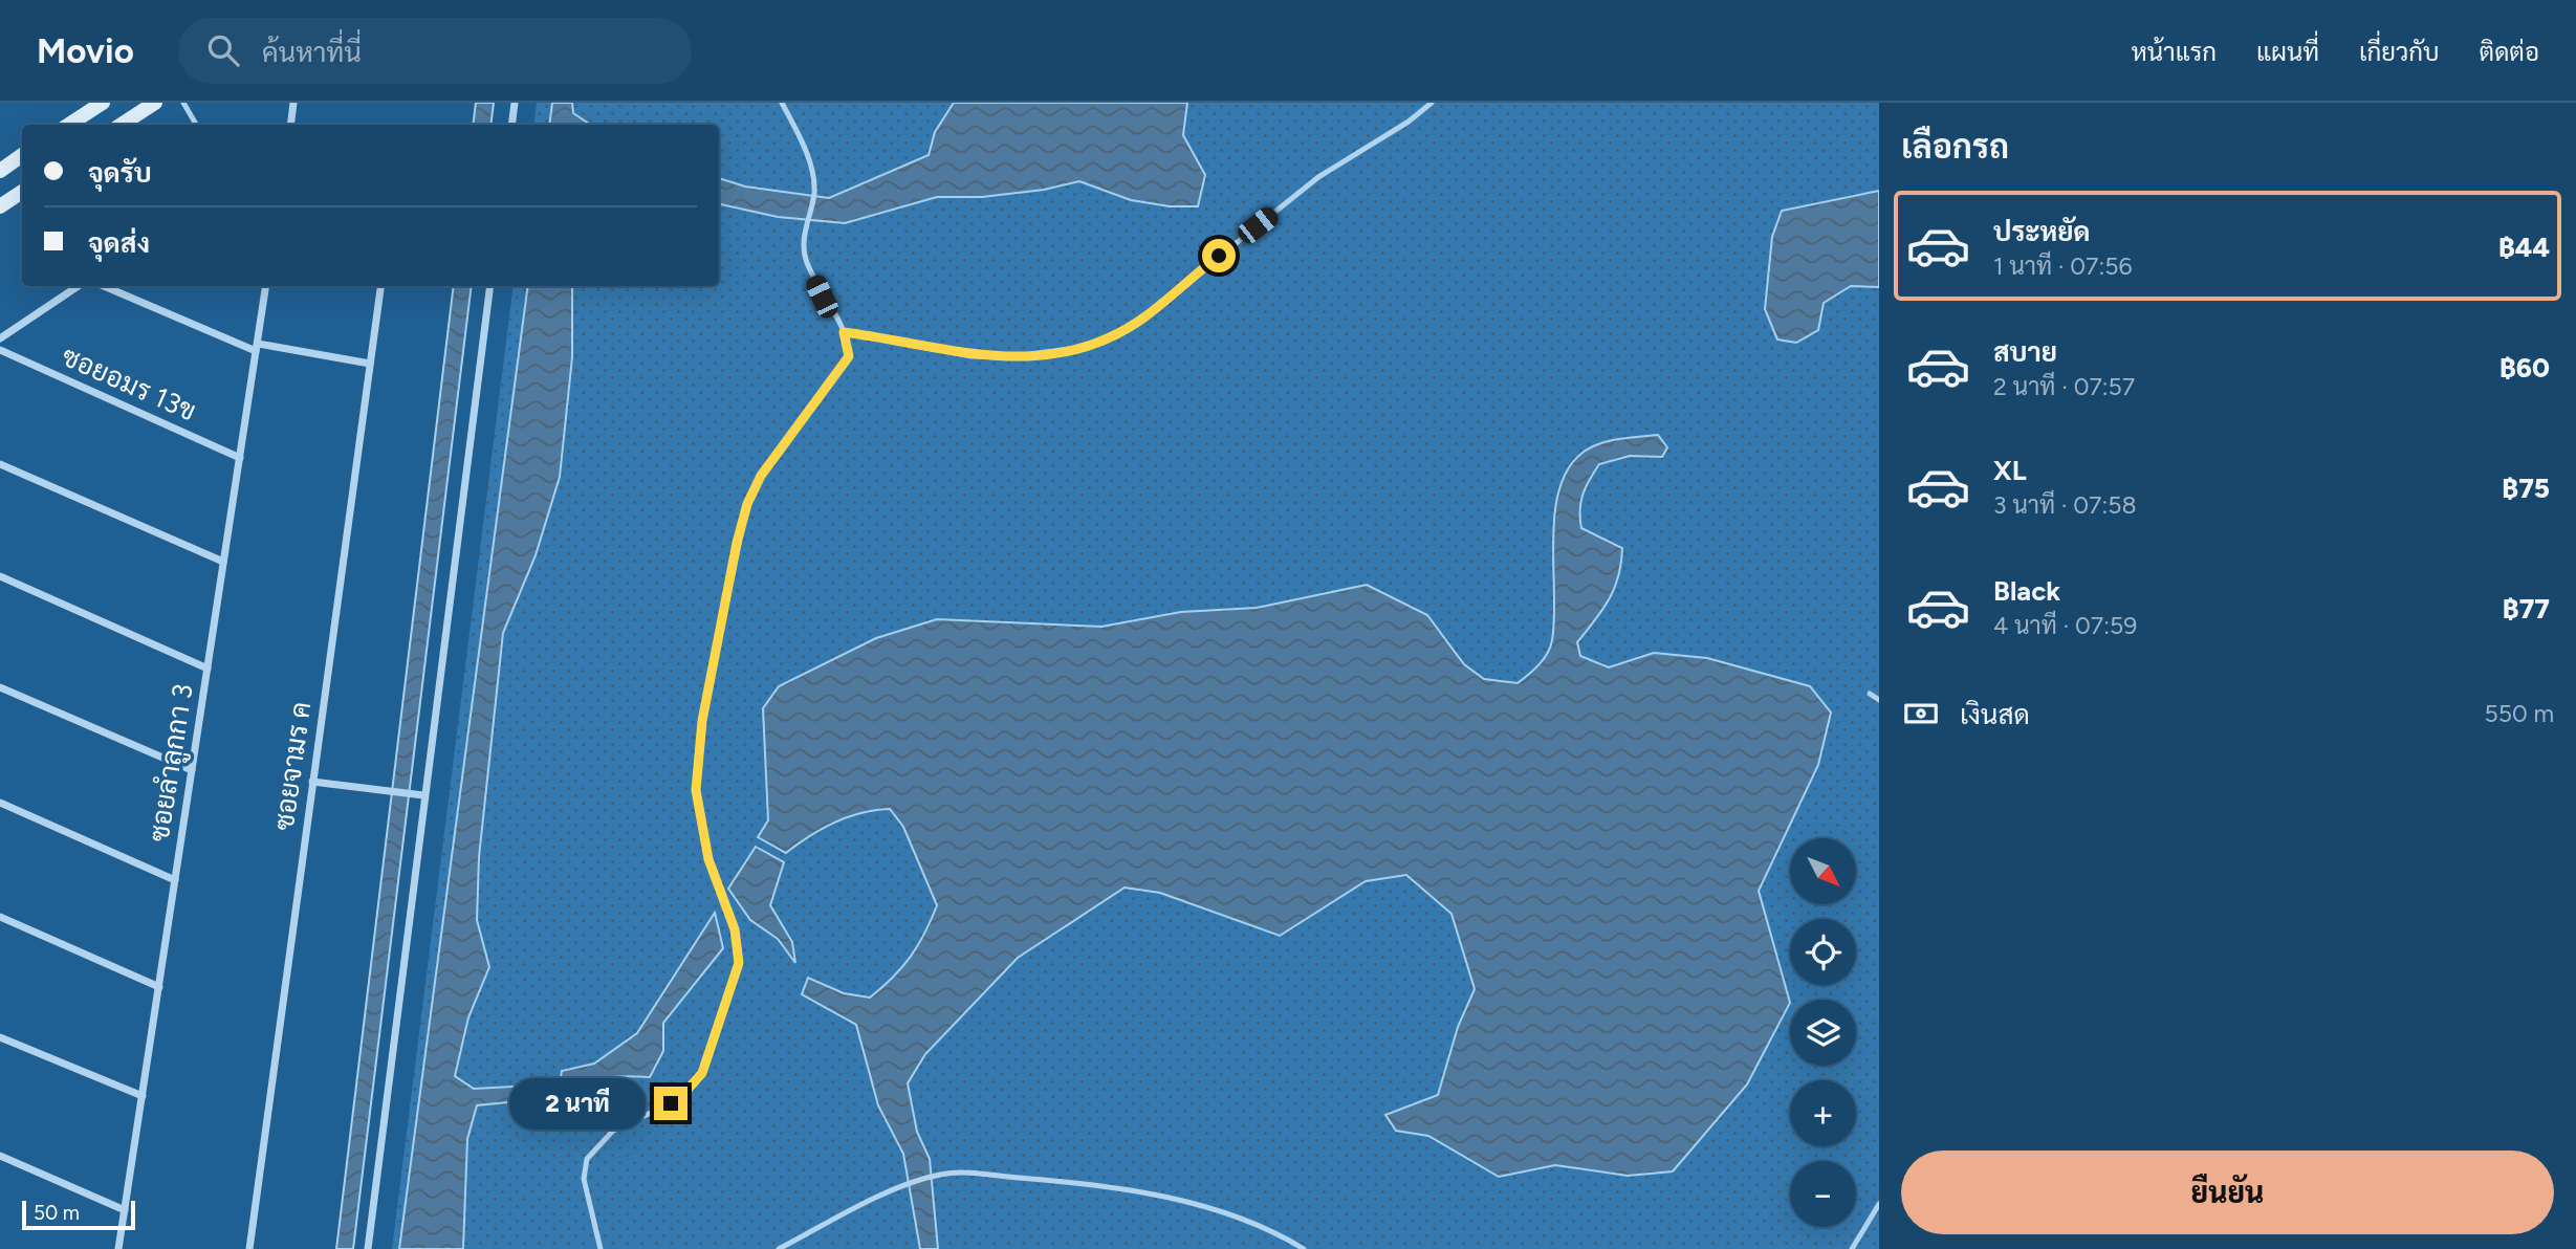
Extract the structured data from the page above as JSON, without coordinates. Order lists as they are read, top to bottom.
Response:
{
  "streets": {
    "street": ["ซอยอมร 13ข", "ซอยลำลูกกา 3", "ซอยจามร ค"]
  },
  "crossings": [
    ["ซอยอมร 13ข", "ซอยลำลูกกา 3"]
  ],
  "scale_bar": "50 m",
  "north": "bottom right",
  "page": {
    "header": "Movio",
    "search": "ค้นหาที่นี่",
    "nav": [
      "หน้าแรก",
      "แผนที่",
      "เกี่ยวกับ",
      "ติดต่อ"
    ],
    "heading": "เลือกรถ",
    "banner": ["จุดรับ", "จุดส่ง"],
    "list": [
      {
        "name": "ประหยัด",
        "note": "1 นาที · 07:56",
        "value": "฿44"
      },
      {
        "name": "สบาย",
        "note": "2 นาที · 07:57",
        "value": "฿60"
      },
      {
        "name": "XL",
        "note": "3 นาที · 07:58",
        "value": "฿75"
      },
      {
        "name": "Black",
        "note": "4 นาที · 07:59",
        "value": "฿77"
      }
    ],
    "pay": ["เงินสด", "550 m"],
    "map_buttons": ["+", "−"],
    "bubble": "2 นาที",
    "buttons": "ยืนยัน",
    "scale": "50 m"
  }
}
